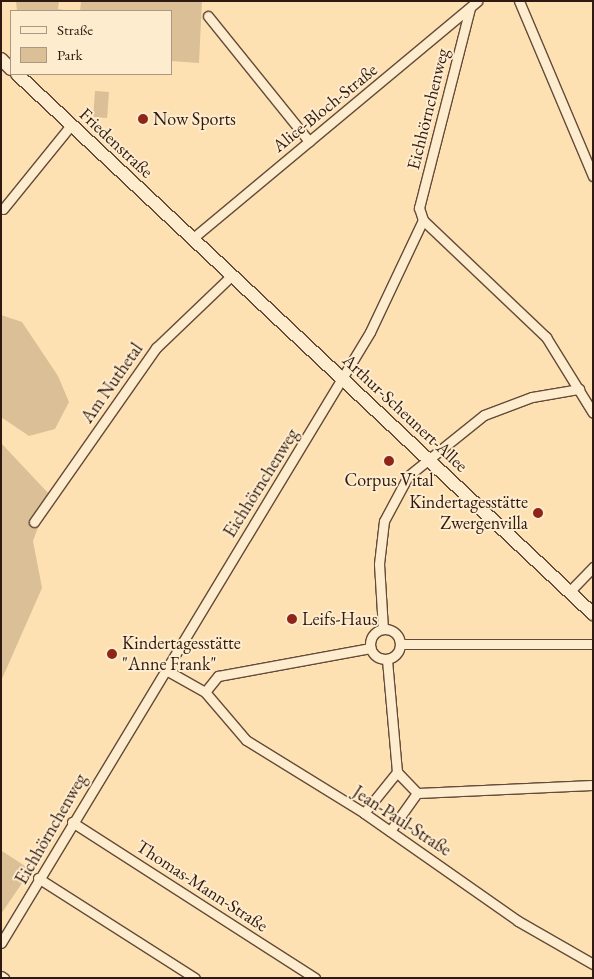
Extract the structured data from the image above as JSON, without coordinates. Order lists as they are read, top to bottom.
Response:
{
  "streets": {
    "main road": ["Friedenstraße", "Arthur-Scheunert-Allee"],
    "street": [
      "Alice-Bloch-Straße",
      "Eichhörnchenweg",
      "Am Nuthetal",
      "Jean-Paul-Straße",
      "Thomas-Mann-Straße"
    ]
  },
  "crossings": [
    ["Alice-Bloch-Straße", "Eichhörnchenweg"],
    ["Alice-Bloch-Straße", "Friedenstraße"],
    ["Alice-Bloch-Straße", "Arthur-Scheunert-Allee"],
    ["Eichhörnchenweg", "Arthur-Scheunert-Allee"],
    ["Eichhörnchenweg", "Thomas-Mann-Straße"],
    ["Friedenstraße", "Arthur-Scheunert-Allee"],
    ["Am Nuthetal", "Arthur-Scheunert-Allee"]
  ],
  "places": [
    "Now Sports",
    "Corpus Vital",
    "Kindertagesstätte Zwergenvilla",
    "Leifs-Haus",
    "Kindertagesstätte \"Anne Frank\""
  ],
  "legend": ["Straße", "Park"]
}
